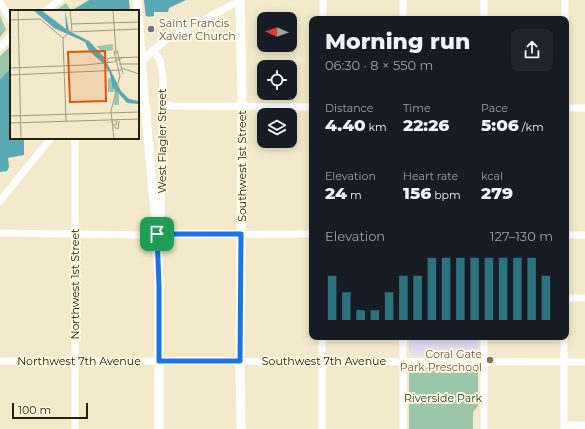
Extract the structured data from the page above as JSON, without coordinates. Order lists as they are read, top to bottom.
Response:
{
  "streets": {
    "main road": ["West Flagler Street", "Southwest 1st Street"],
    "street": ["Northwest 1st Street", "Northwest 7th Avenue", "Southwest 7th Avenue"]
  },
  "crossings": [
    ["West Flagler Street", "Northwest 7th Avenue"],
    ["West Flagler Street", "Southwest 7th Avenue"],
    ["Southwest 1st Street", "Southwest 7th Avenue"],
    ["Northwest 1st Street", "Northwest 7th Avenue"],
    ["Northwest 7th Avenue", "Southwest 7th Avenue"]
  ],
  "parks": ["Riverside Park"],
  "places": ["Saint Francis Xavier Church", "Coral Gate Park Preschool"],
  "scale_bar": "100 m",
  "north": "left",
  "page": {
    "heading": ["Morning run", "06:30 · 8 × 550 m"],
    "stats": [
      ["Distance", "4.40 km"],
      ["Time", "22:26"],
      ["Pace", "5:06 /km"],
      ["Elevation", "24 m"],
      ["Heart rate", "156 bpm"],
      ["kcal", "279"]
    ],
    "chart": ["Elevation", "127–130 m"],
    "scale": "100 m"
  }
}
